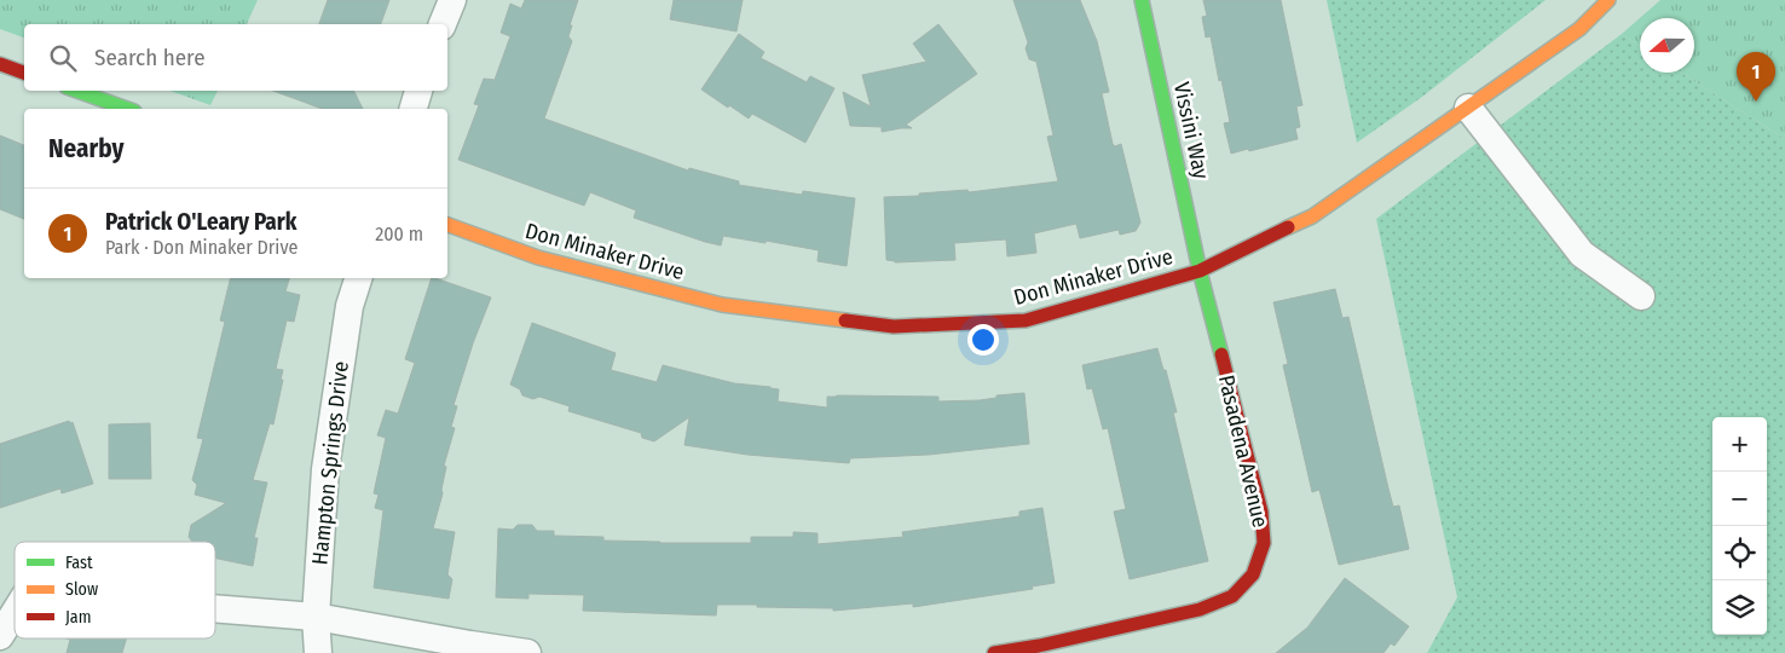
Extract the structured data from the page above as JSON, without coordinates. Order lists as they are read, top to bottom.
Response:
{
  "streets": {
    "street": [
      "Vissini Way",
      "Don Minaker Drive",
      "Pasadena Avenue",
      "Hampton Springs Drive"
    ]
  },
  "crossings": [
    ["Vissini Way", "Don Minaker Drive"],
    ["Vissini Way", "Pasadena Avenue"],
    ["Don Minaker Drive", "Pasadena Avenue"]
  ],
  "legend": ["Fast", "Slow", "Jam"],
  "north": "left",
  "page": {
    "search": "Search here",
    "pins": "1",
    "heading": "Nearby",
    "list": [
      {
        "mark": "1",
        "name": "Patrick O'Leary Park",
        "note": "Park · Don Minaker Drive",
        "value": "200 m"
      }
    ],
    "map_buttons": ["+", "−"]
  }
}
